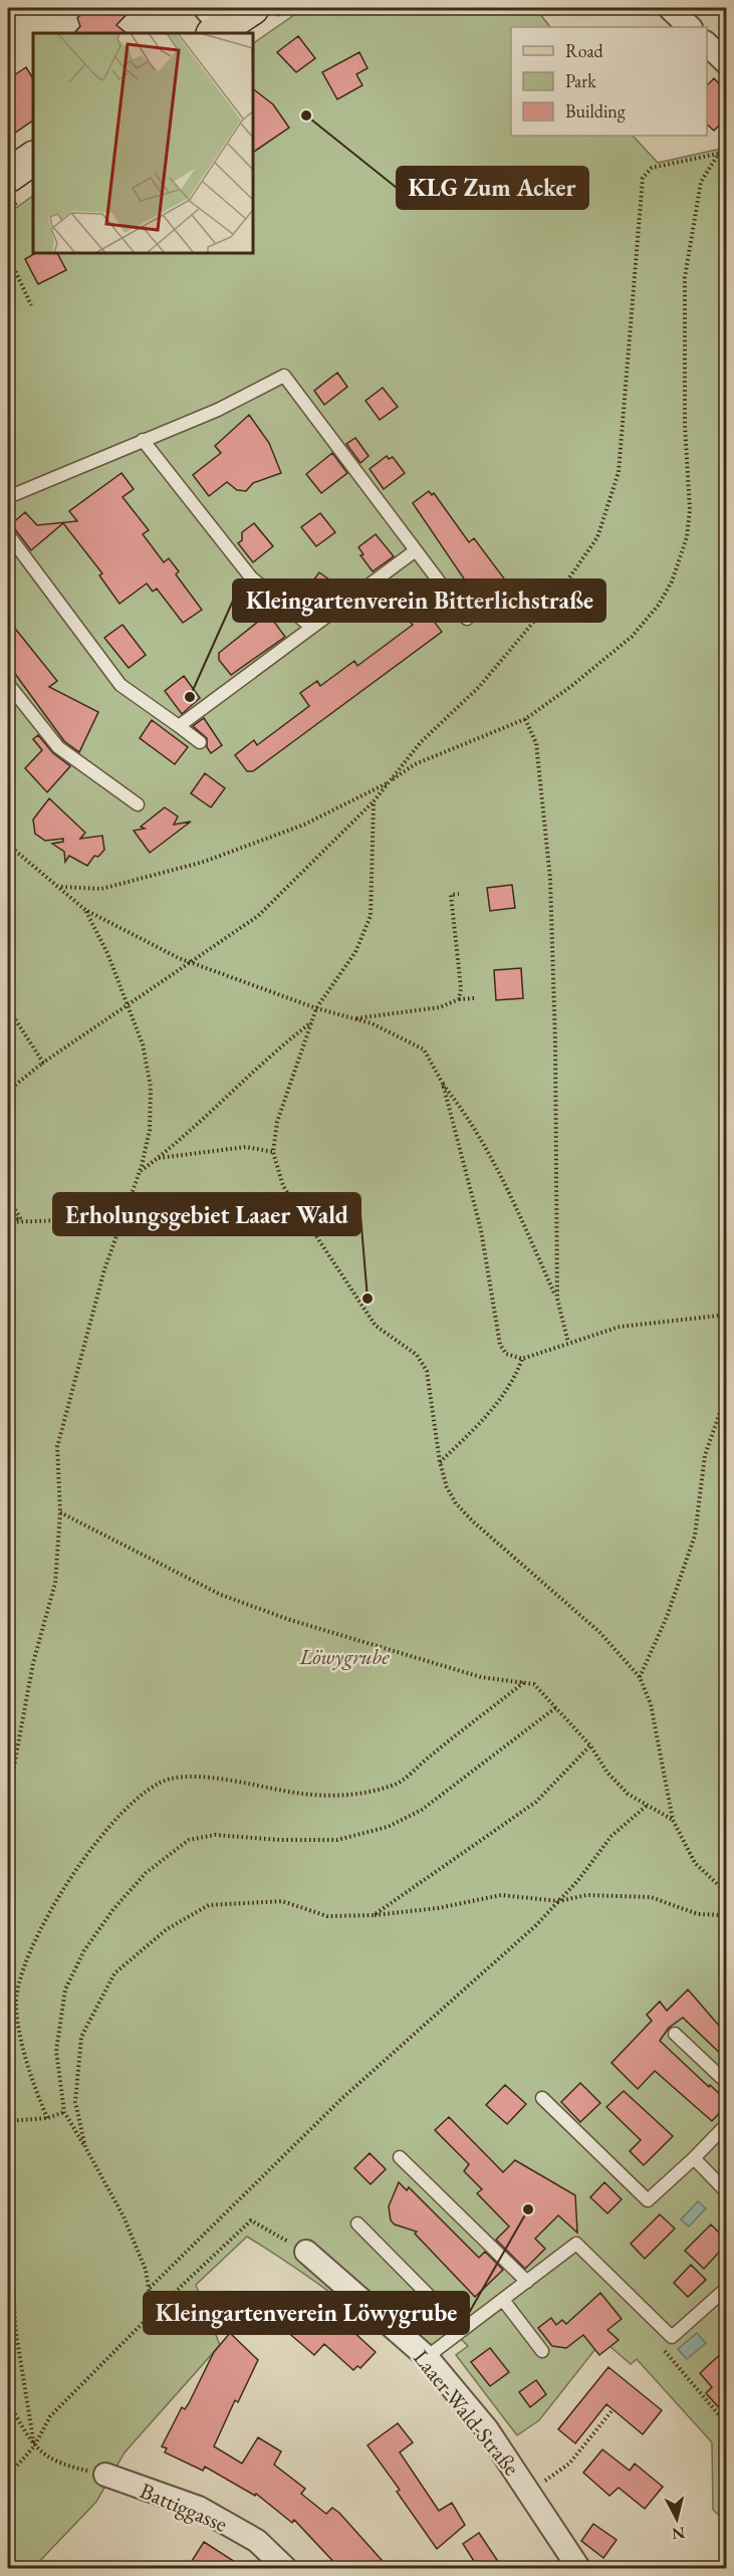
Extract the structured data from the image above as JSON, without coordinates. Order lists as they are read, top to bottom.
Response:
{
  "streets": {
    "street": ["Laaer-Wald-Straße", "Battiggasse"]
  },
  "parks": ["Löwygrube"],
  "places": [
    "KLG Zum Acker",
    "Kleingartenverein Bitterlichstraße",
    "Erholungsgebiet Laaer Wald",
    "Kleingartenverein Löwygrube"
  ],
  "legend": ["Road", "Park", "Building"],
  "north": "bottom"
}
